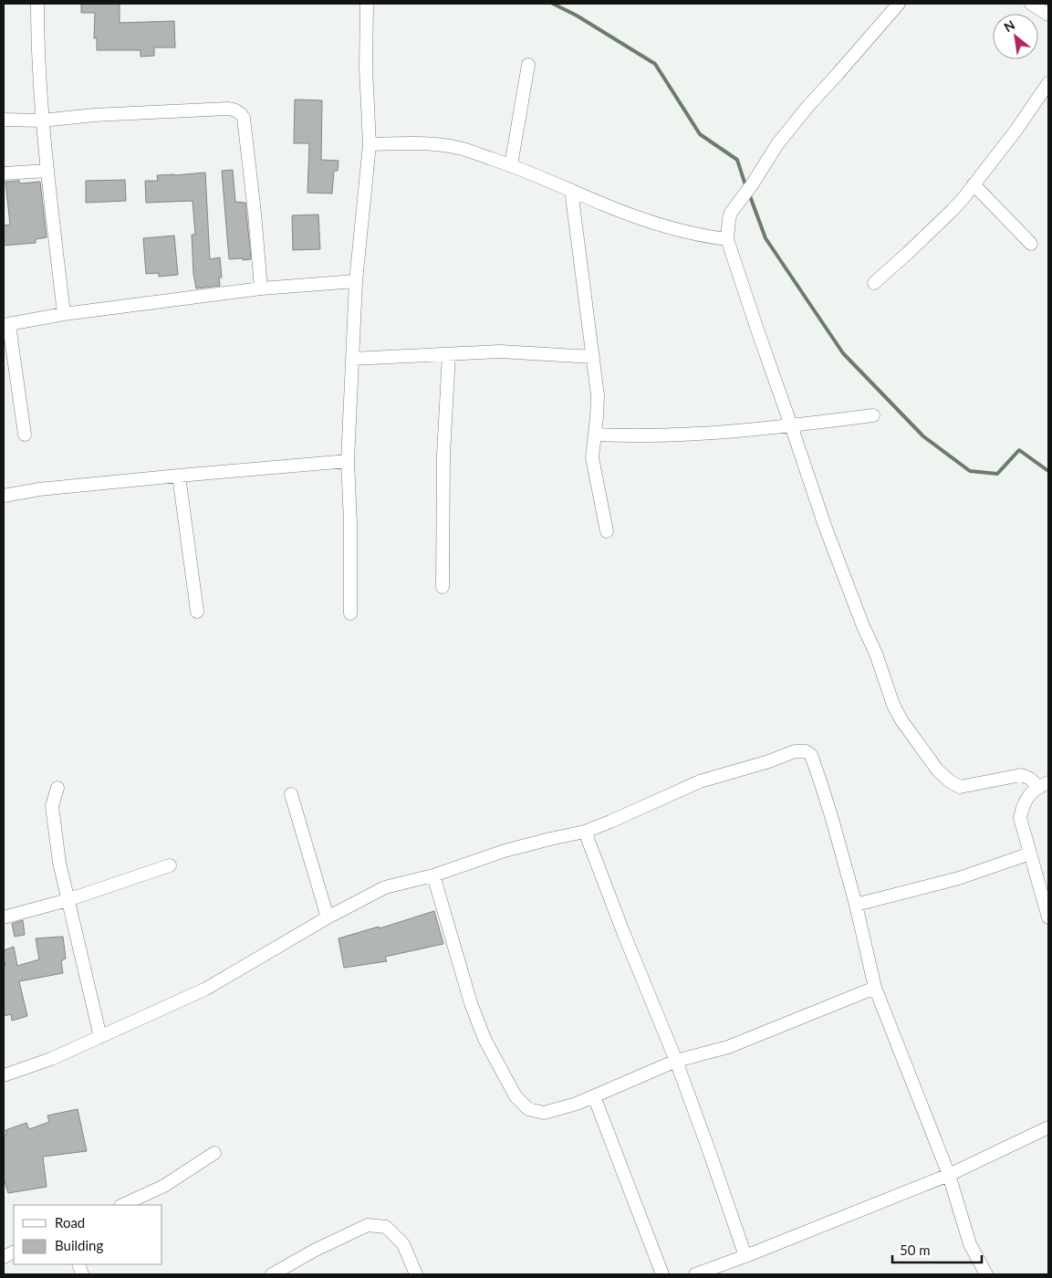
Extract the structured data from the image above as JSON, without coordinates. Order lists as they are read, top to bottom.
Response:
{
  "legend": ["Road", "Building"],
  "scale_bar": "50 m",
  "north": "top left"
}
